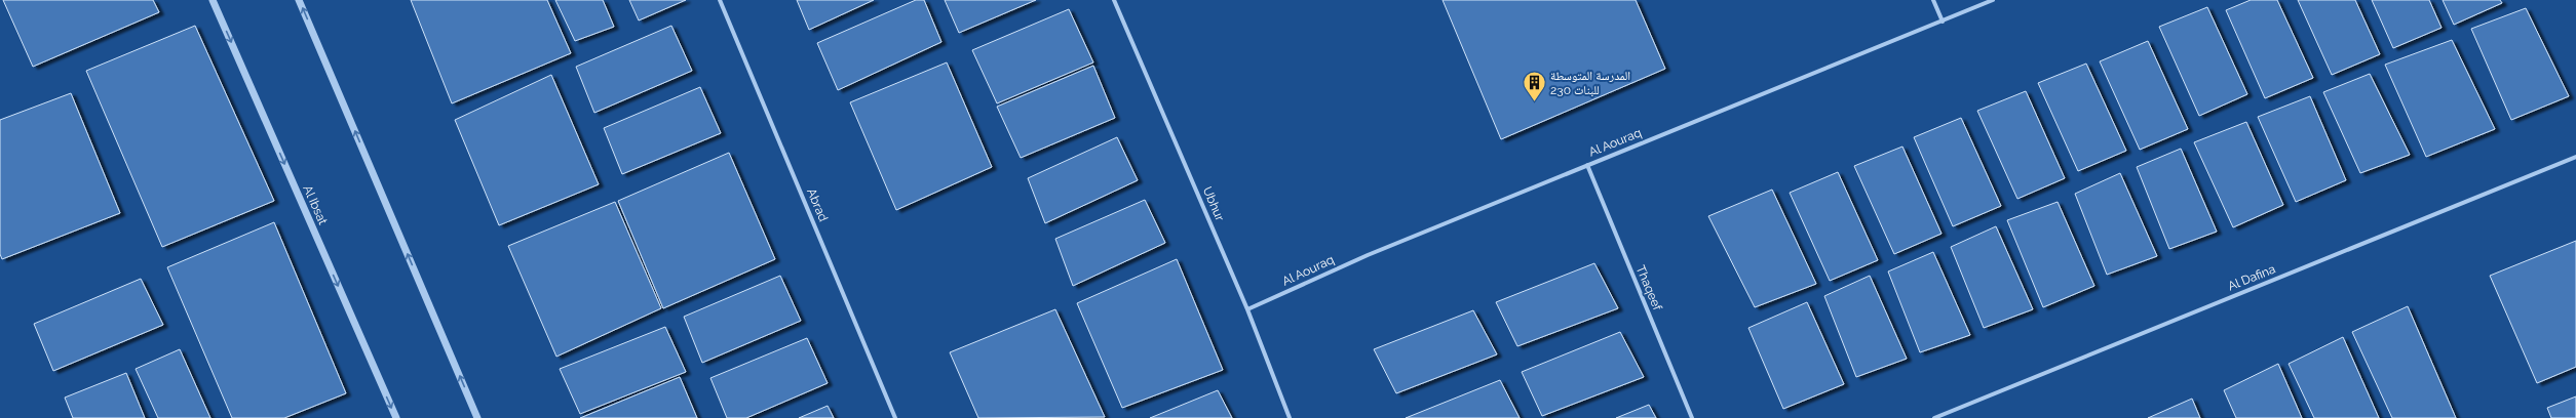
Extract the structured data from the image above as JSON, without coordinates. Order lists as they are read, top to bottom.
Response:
{
  "streets": {
    "street": [
      "Al Aouraq",
      "Ubhur",
      "Al Ibsat",
      "Abrad",
      "Al Dafina",
      "Thaqeef"
    ]
  },
  "crossings": [
    ["Al Aouraq", "Ubhur"],
    ["Al Aouraq", "Thaqeef"]
  ],
  "one_way": ["Al Ibsat"],
  "places": {
    "building": ["المدرسة المتوسطة 230 للبنات"]
  }
}
